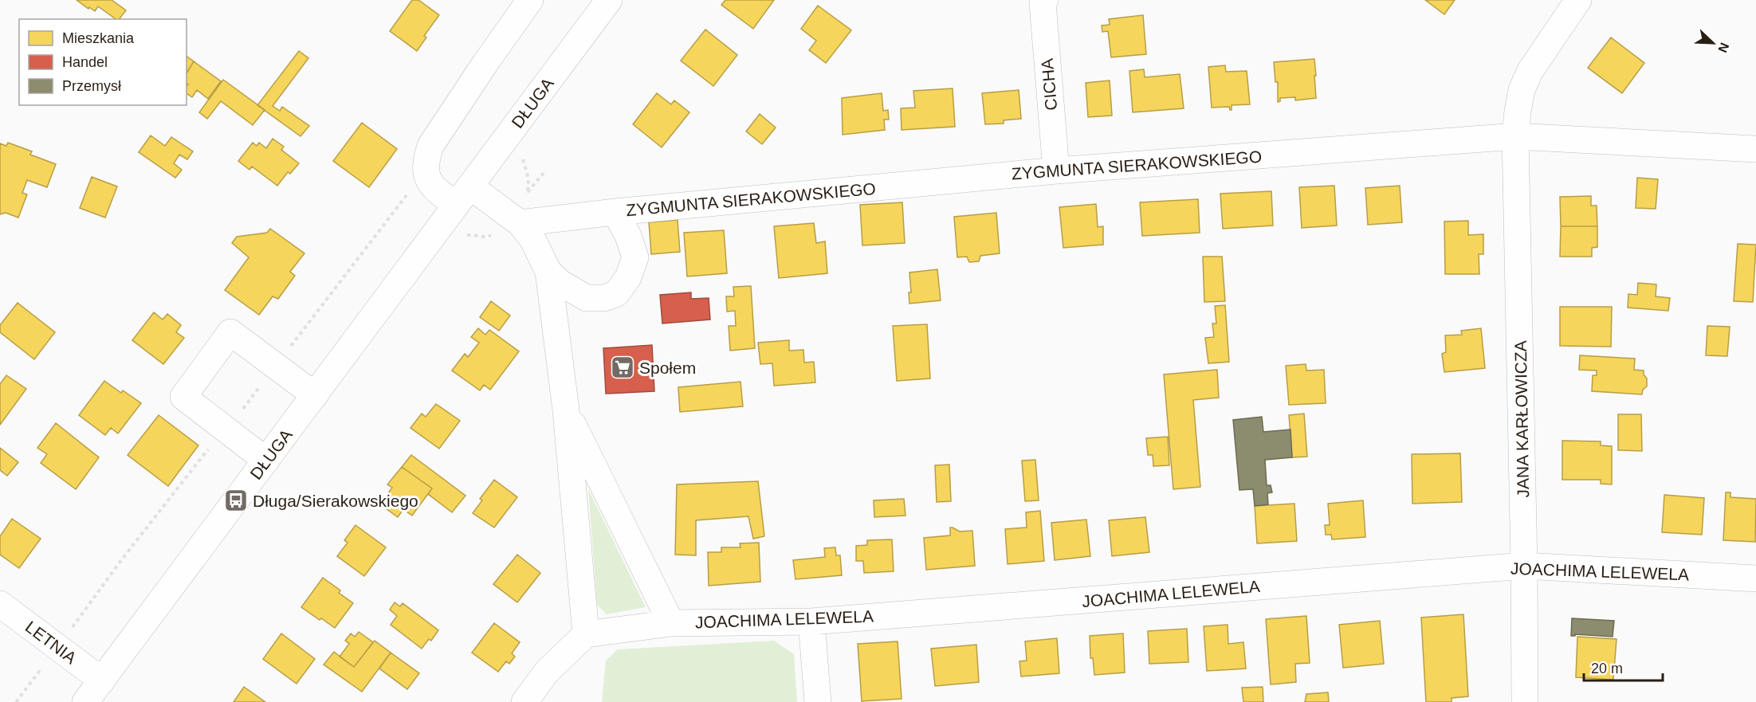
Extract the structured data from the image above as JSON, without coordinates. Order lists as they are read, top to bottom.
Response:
{
  "streets": {
    "street": [
      "CICHA",
      "DŁUGA",
      "ZYGMUNTA SIERAKOWSKIEGO",
      "JANA KARŁOWICZA",
      "JOACHIMA LELEWELA",
      "LETNIA"
    ]
  },
  "crossings": [
    ["CICHA", "ZYGMUNTA SIERAKOWSKIEGO"],
    ["DŁUGA", "LETNIA"],
    ["ZYGMUNTA SIERAKOWSKIEGO", "JANA KARŁOWICZA"],
    ["JANA KARŁOWICZA", "JOACHIMA LELEWELA"]
  ],
  "places": {
    "supermarket": ["Społem"],
    "bus stop": ["Długa/Sierakowskiego"]
  },
  "legend": ["Mieszkania", "Handel", "Przemysł"],
  "scale_bar": "20 m",
  "north": "bottom right"
}
